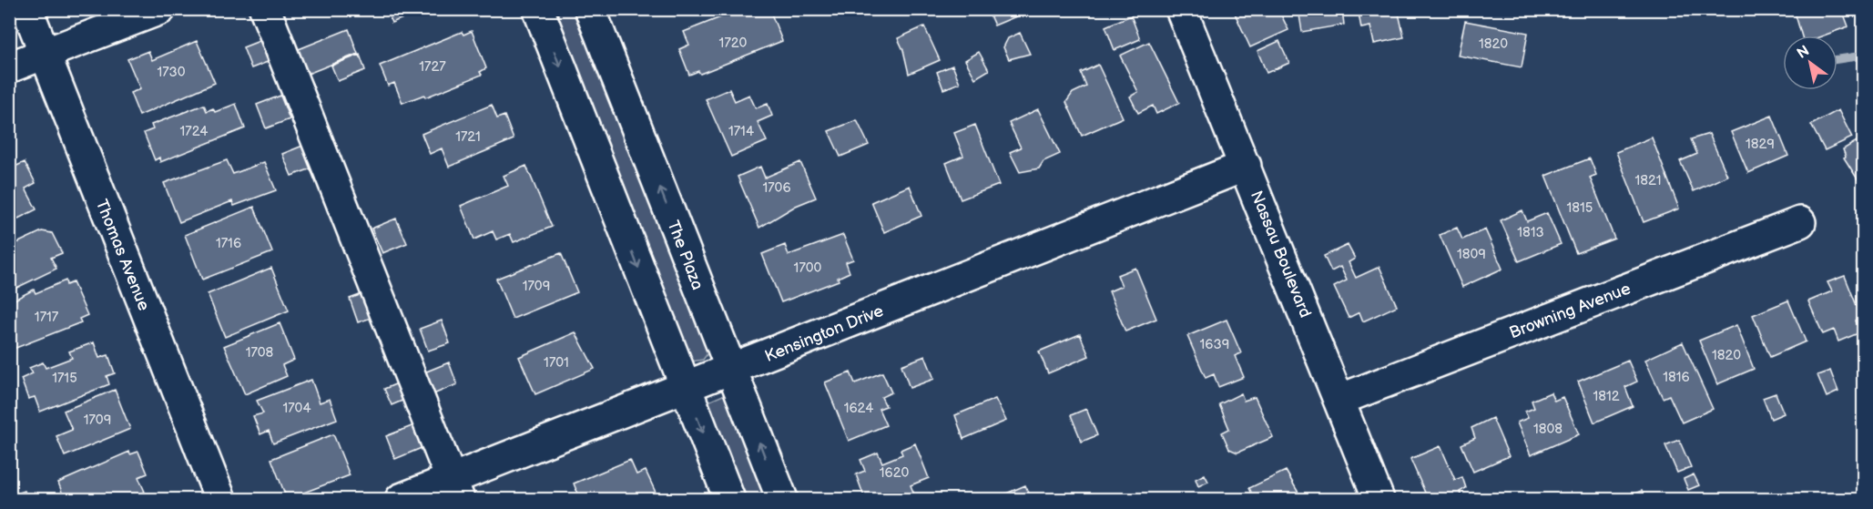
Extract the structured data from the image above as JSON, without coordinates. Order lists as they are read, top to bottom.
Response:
{
  "streets": {
    "street": [
      "Nassau Boulevard",
      "Thomas Avenue",
      "The Plaza",
      "Browning Avenue",
      "Kensington Drive"
    ]
  },
  "crossings": [
    ["Nassau Boulevard", "Browning Avenue"],
    ["Nassau Boulevard", "Kensington Drive"],
    ["The Plaza", "Kensington Drive"]
  ],
  "house_numbers": [
    "1720",
    "1820",
    "1727",
    "1730",
    "1724",
    "1714",
    "1721",
    "1829",
    "1821",
    "1706",
    "1815",
    "1813",
    "1716",
    "1809",
    "1700",
    "1709",
    "1717",
    "1639",
    "1708",
    "1820",
    "1701",
    "1816",
    "1715",
    "1812",
    "1704",
    "1624",
    "1709",
    "1808",
    "1620"
  ],
  "north": "top left"
}
